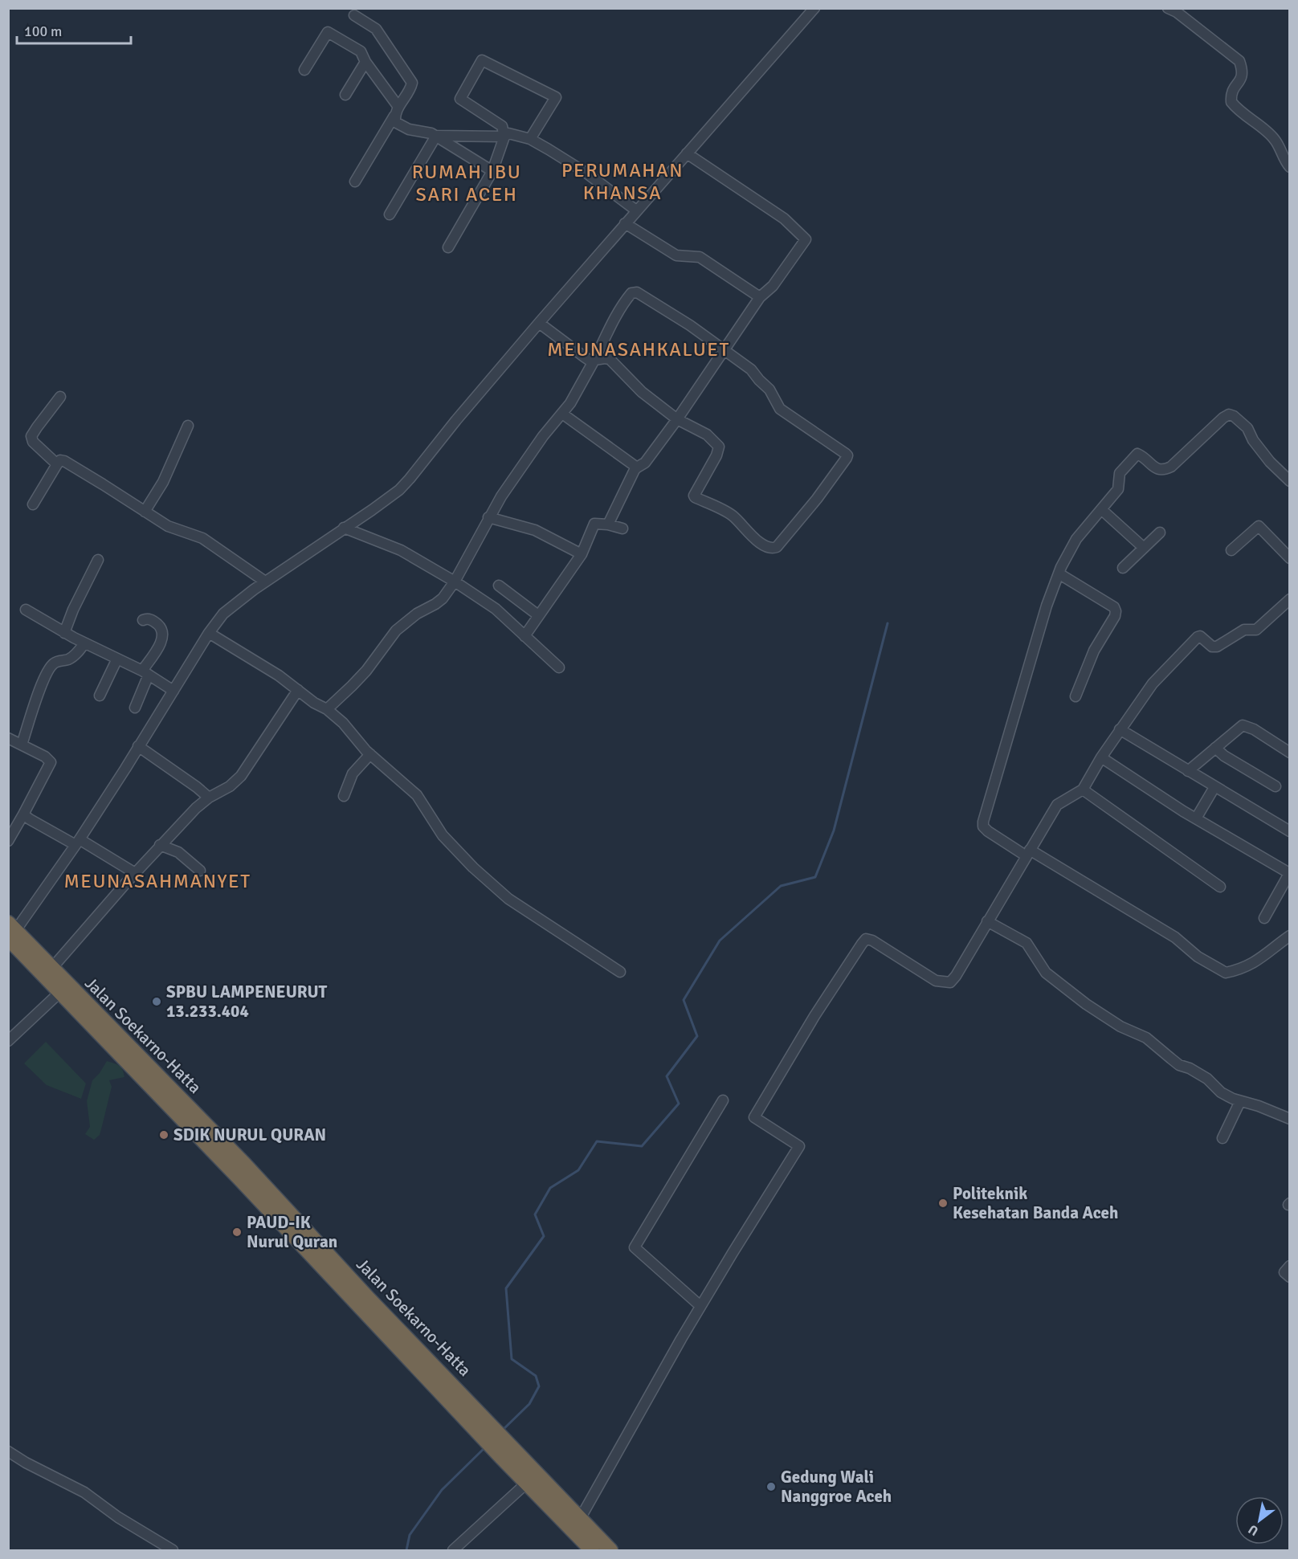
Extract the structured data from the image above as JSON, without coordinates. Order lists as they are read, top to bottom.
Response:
{
  "streets": {
    "highway": ["Jalan Soekarno-Hatta"]
  },
  "districts": [
    "PERUMAHAN KHANSA",
    "RUMAH IBU SARI ACEH",
    "MEUNASAHKALUET",
    "MEUNASAHMANYET"
  ],
  "places": [
    "SPBU LAMPENEURUT 13.233.404",
    "SDIK NURUL QURAN",
    "Politeknik Kesehatan Banda Aceh",
    "PAUD-IK Nurul Quran",
    "Gedung Wali Nanggroe Aceh"
  ],
  "scale_bar": "100 m",
  "north": "bottom left"
}
